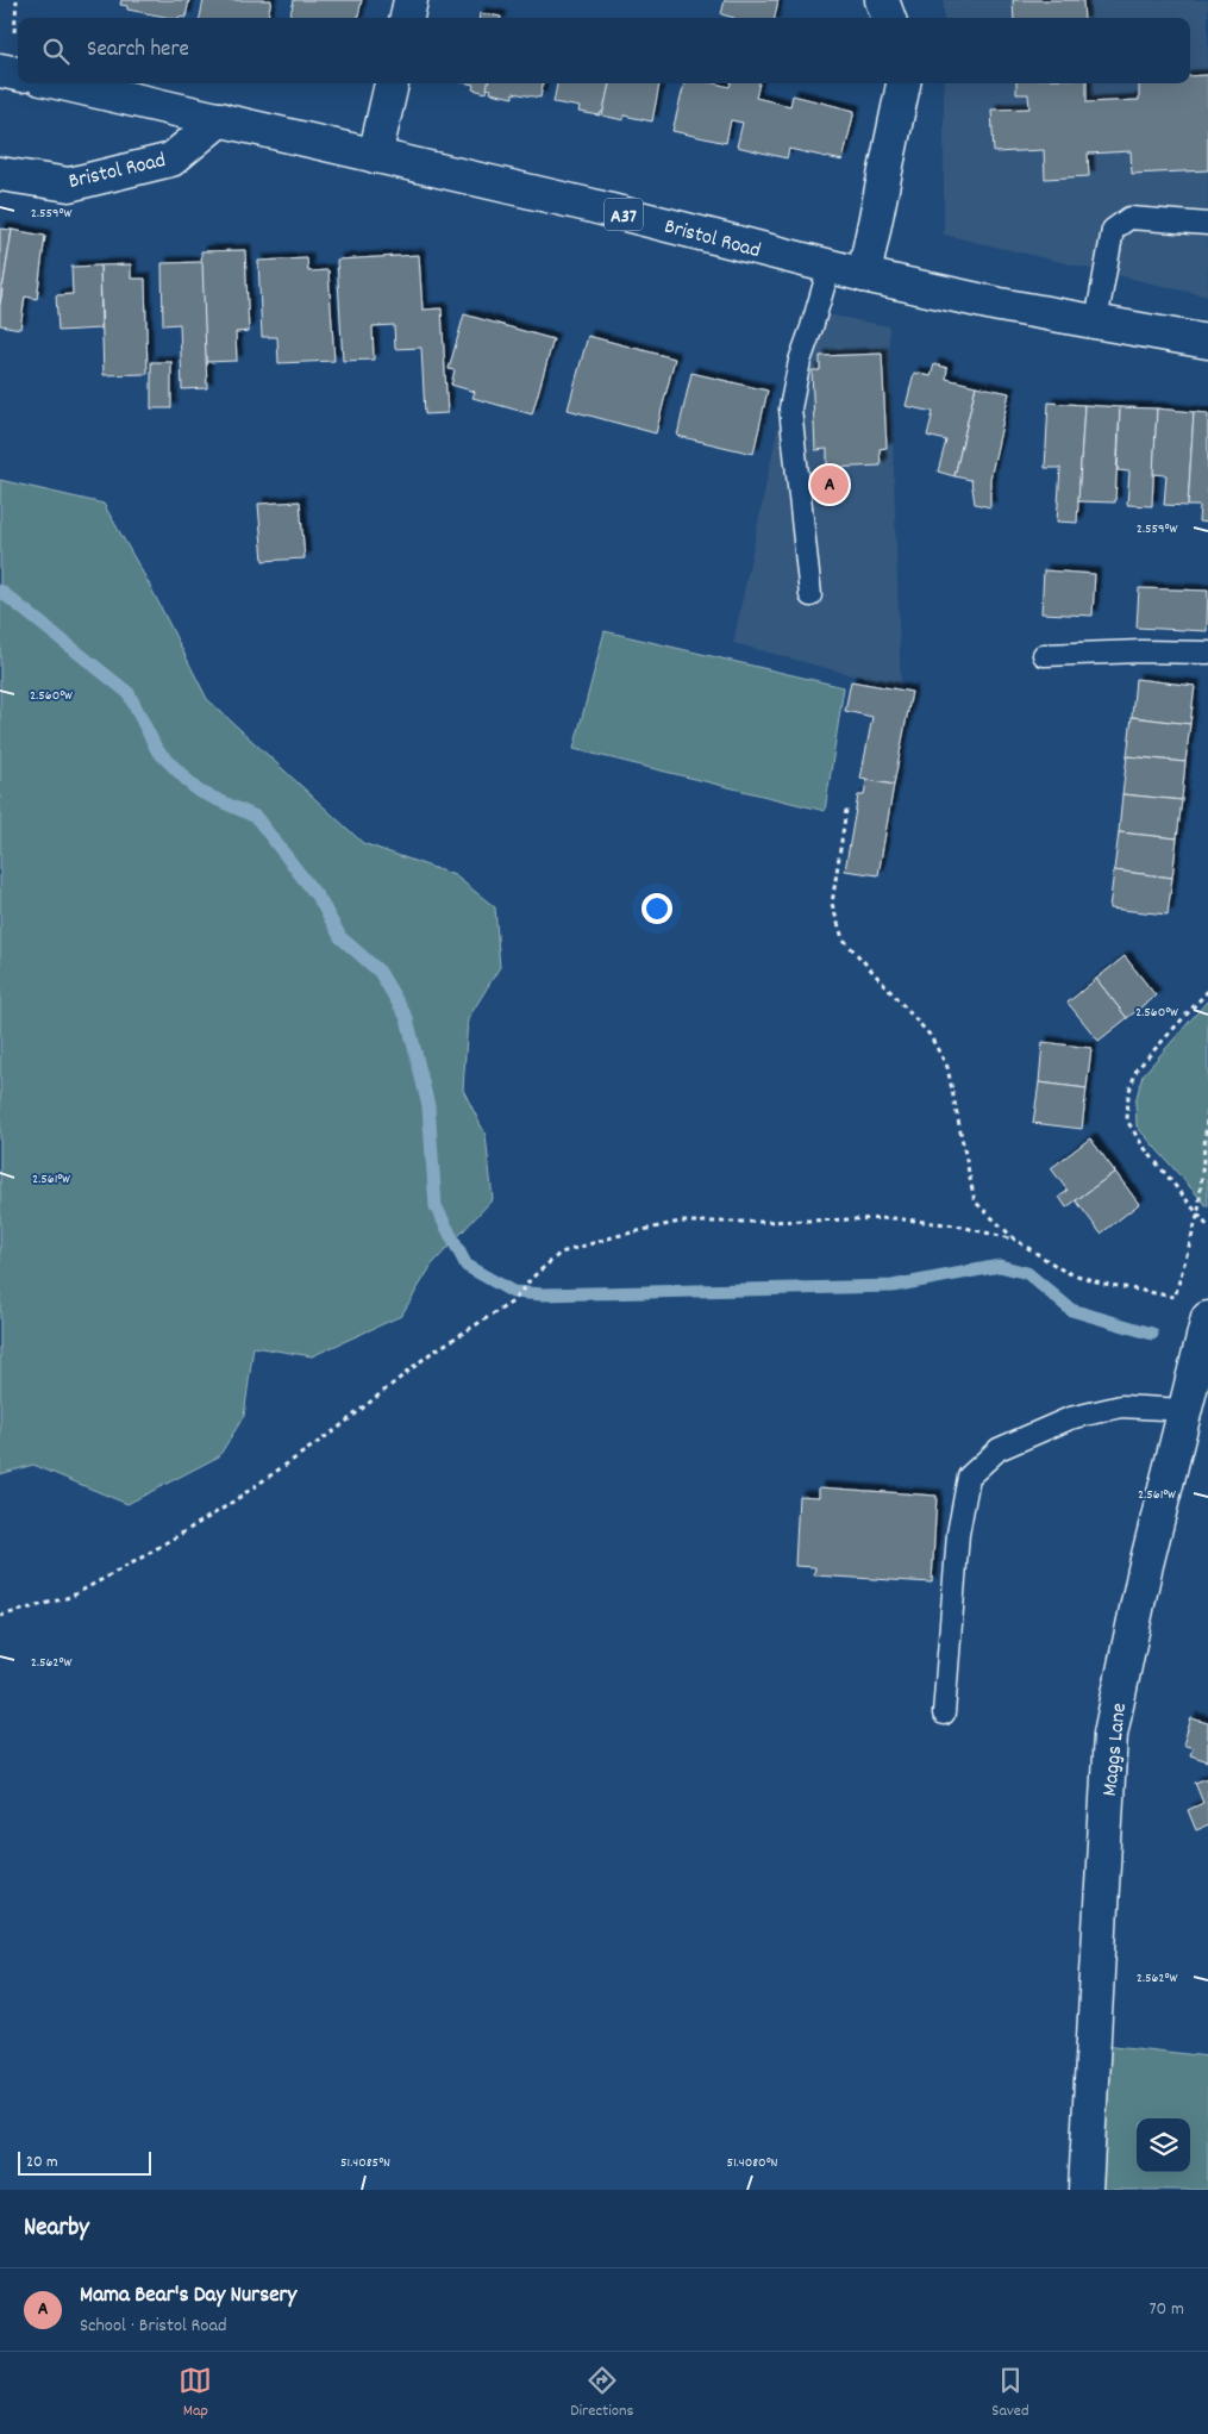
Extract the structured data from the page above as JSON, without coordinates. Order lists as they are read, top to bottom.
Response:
{
  "streets": {
    "main road": ["Bristol Road", "A37", "Maggs Lane"]
  },
  "scale_bar": "20 m",
  "page": {
    "search": "Search here",
    "pins": "A",
    "scale": "20 m",
    "heading": "Nearby",
    "list": [
      {
        "mark": "A",
        "name": "Mama Bear's Day Nursery",
        "note": "School · Bristol Road",
        "value": "70 m"
      }
    ],
    "nav": ["Map", "Directions", "Saved"]
  },
  "coordinates": [
    "2.559°W",
    "2.560°W",
    "2.561°W",
    "2.562°W",
    "51.4085°N",
    "51.4080°N"
  ]
}
